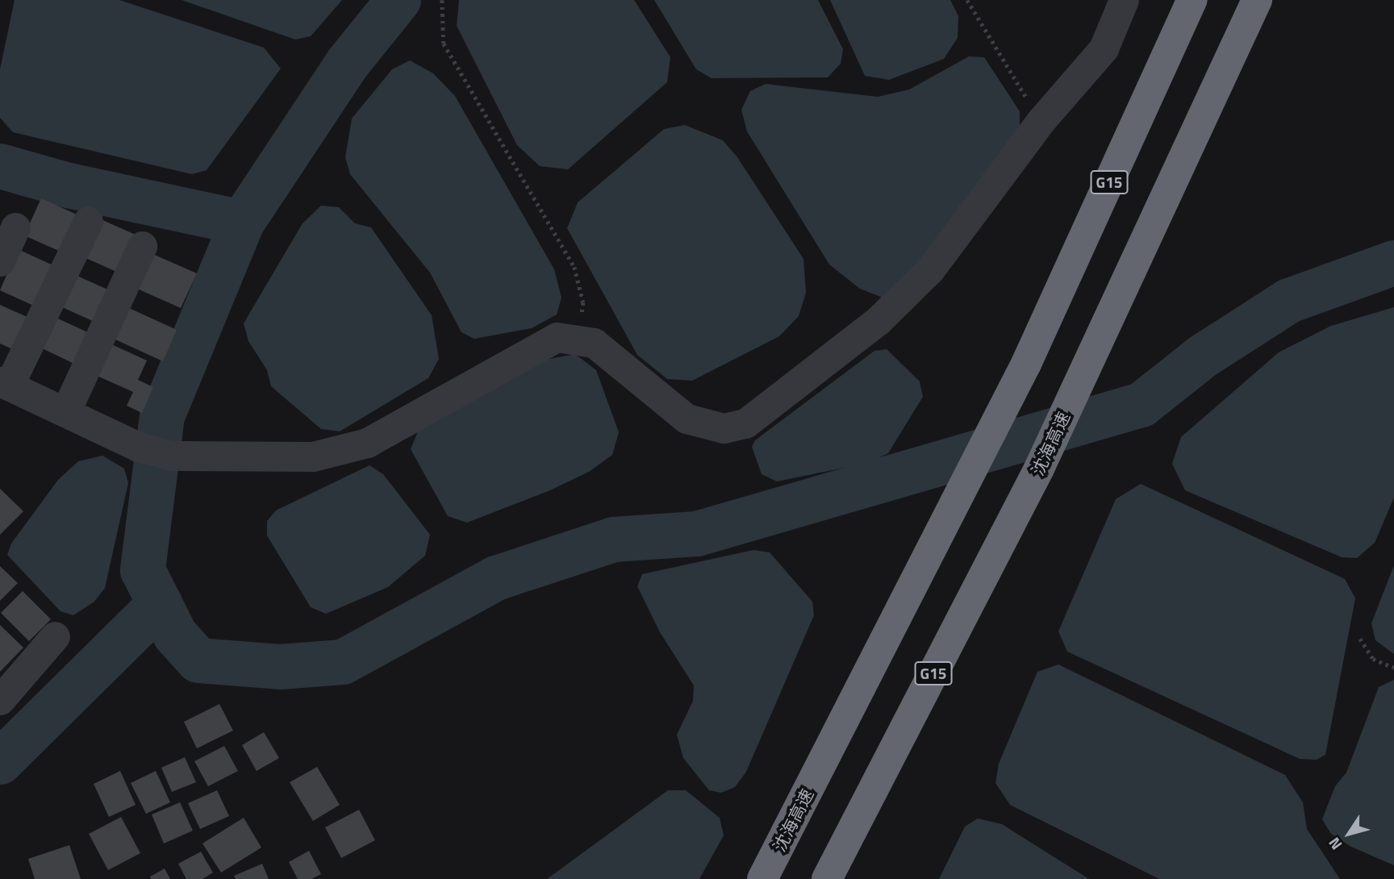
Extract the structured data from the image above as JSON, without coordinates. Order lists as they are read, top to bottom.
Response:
{
  "streets": {
    "highway": ["G15", "沈海高速"]
  },
  "north": "bottom left"
}
